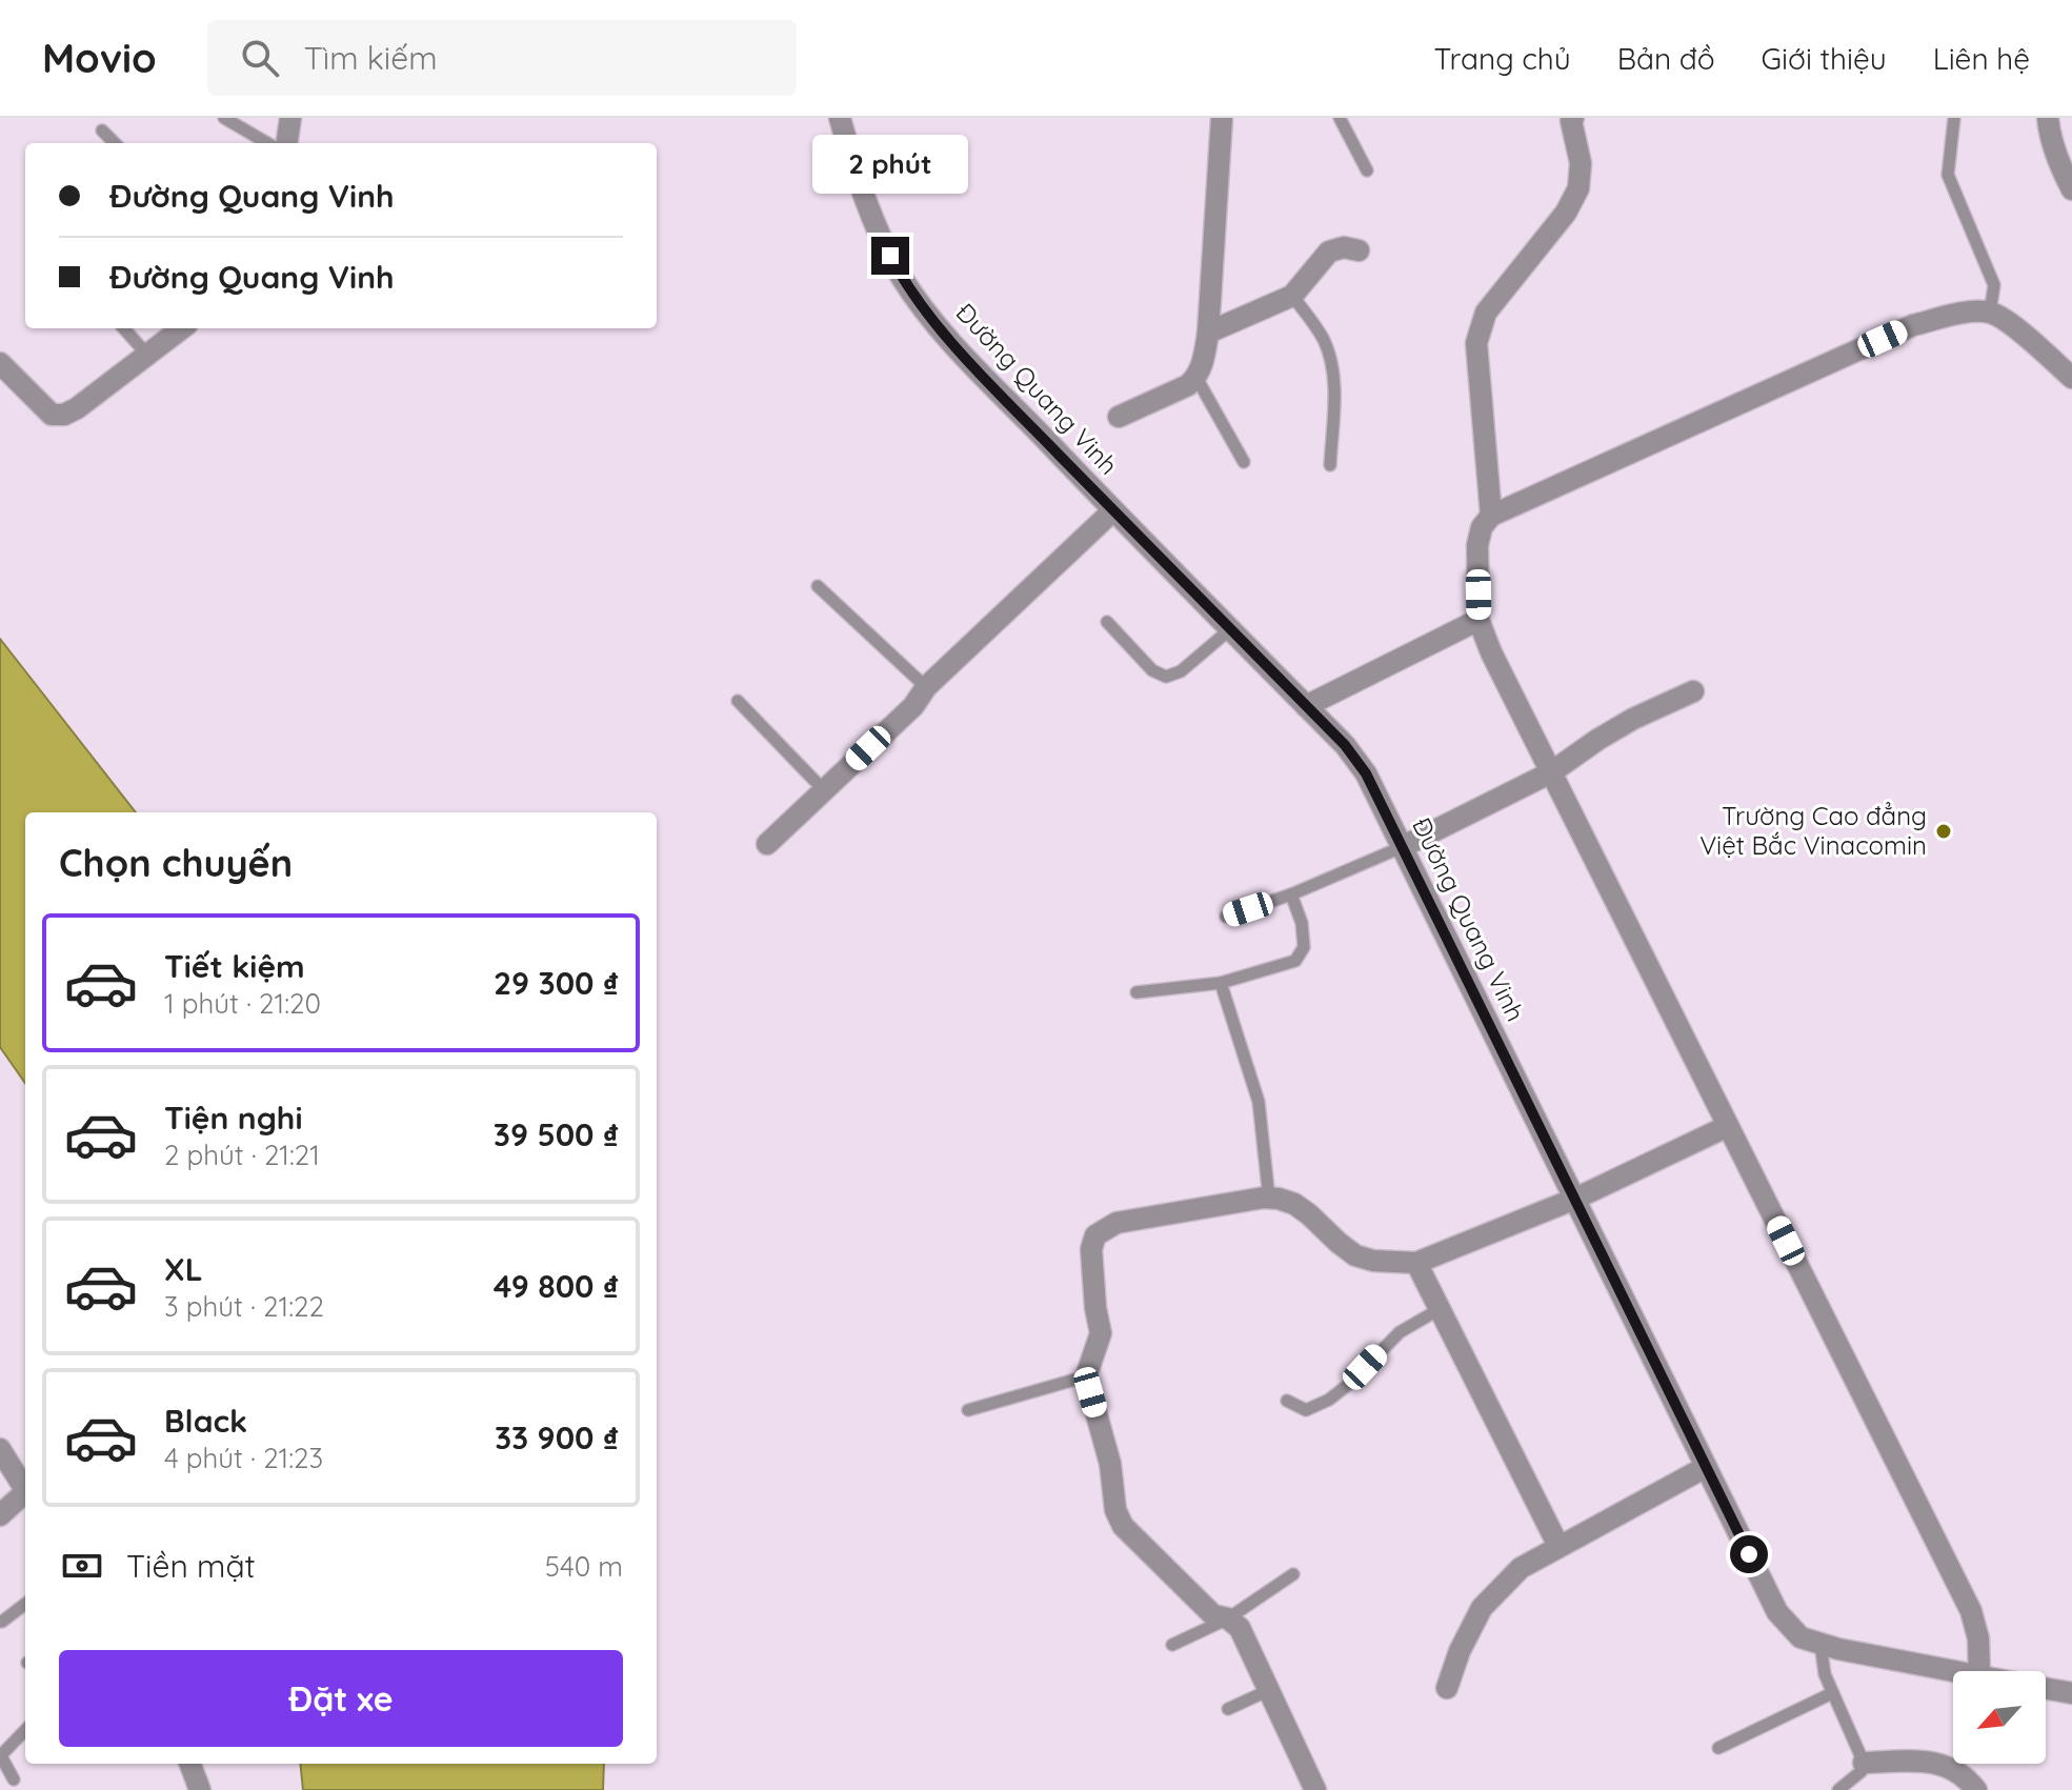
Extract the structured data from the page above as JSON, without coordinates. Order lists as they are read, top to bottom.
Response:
{
  "streets": {
    "street": ["Đường Quang Vinh"]
  },
  "places": ["Trường Cao đẳng Việt Bắc Vinacomin"],
  "north": "bottom left",
  "page": {
    "header": "Movio",
    "search": "Tìm kiếm",
    "nav": [
      "Trang chủ",
      "Bản đồ",
      "Giới thiệu",
      "Liên hệ"
    ],
    "bubble": "2 phút",
    "banner": ["Đường Quang Vinh", "Đường Quang Vinh"],
    "heading": "Chọn chuyến",
    "list": [
      {
        "name": "Tiết kiệm",
        "note": "1 phút · 21:20",
        "value": "29 300 ₫"
      },
      {
        "name": "Tiện nghi",
        "note": "2 phút · 21:21",
        "value": "39 500 ₫"
      },
      {
        "name": "XL",
        "note": "3 phút · 21:22",
        "value": "49 800 ₫"
      },
      {
        "name": "Black",
        "note": "4 phút · 21:23",
        "value": "33 900 ₫"
      }
    ],
    "pay": ["Tiền mặt", "540 m"],
    "buttons": "Đặt xe"
  }
}
